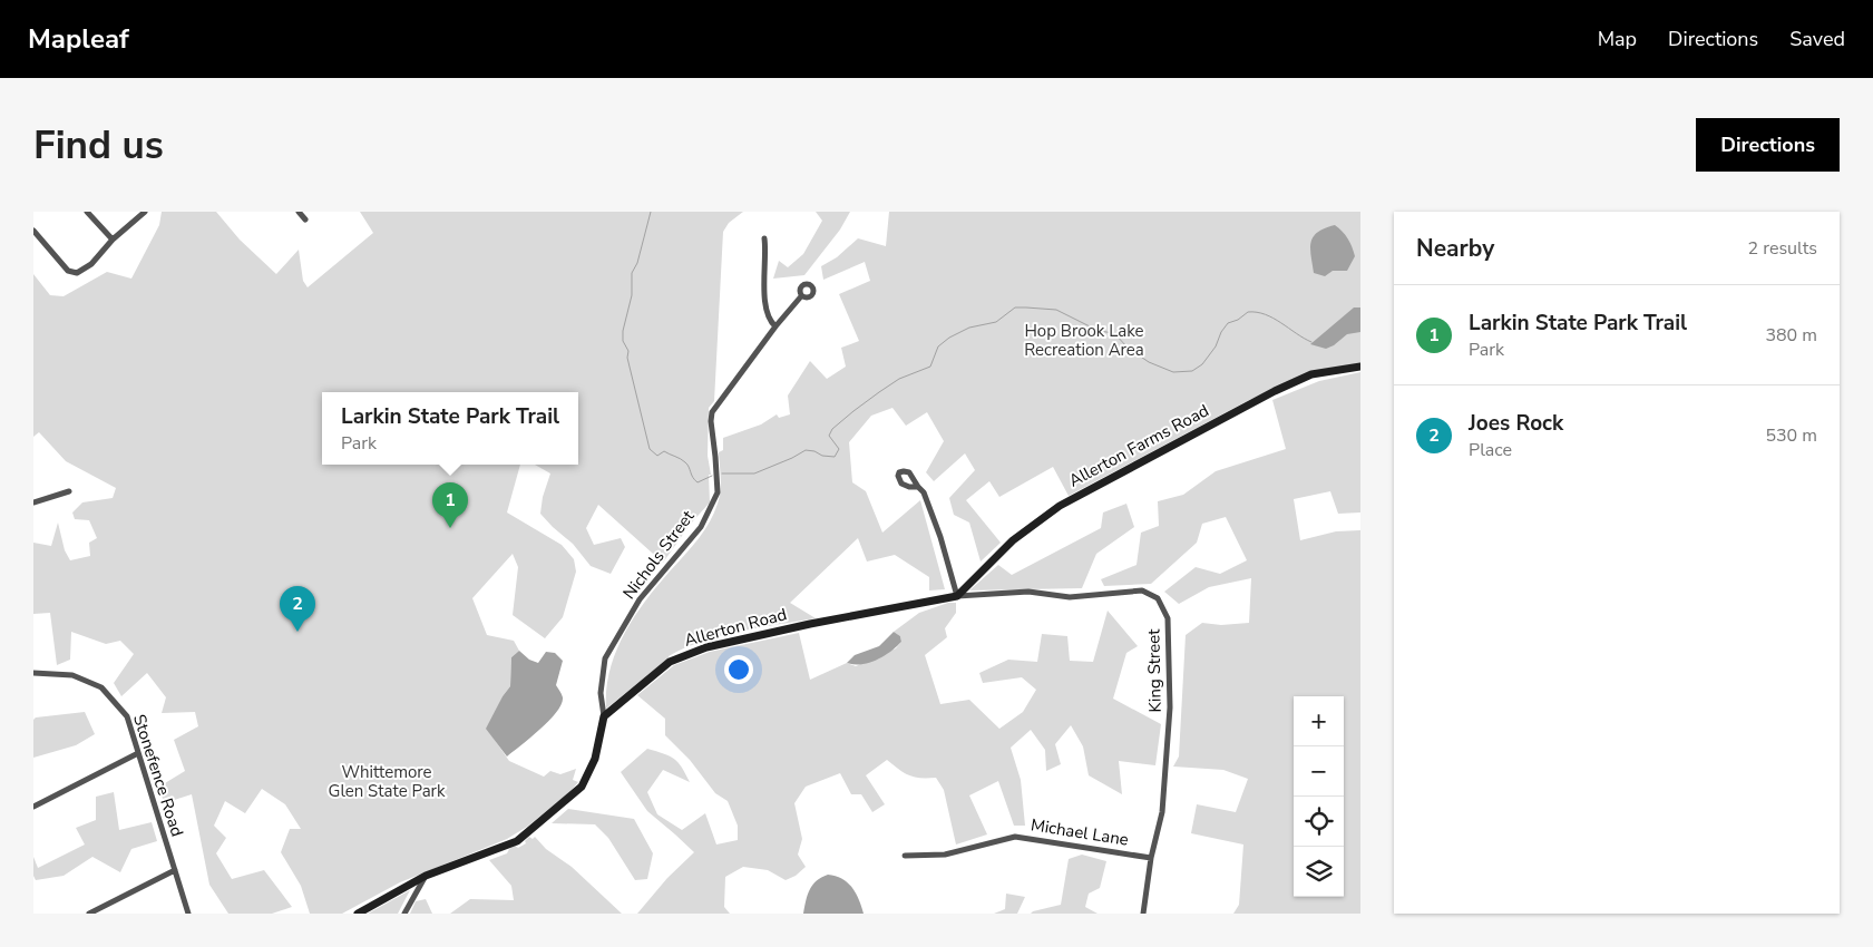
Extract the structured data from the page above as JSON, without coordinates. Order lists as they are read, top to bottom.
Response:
{
  "streets": {
    "street": [
      "Allerton Farms Road",
      "Nichols Street",
      "Allerton Road",
      "King Street",
      "Stonefence Road",
      "Michael Lane"
    ]
  },
  "crossings": [
    ["Allerton Farms Road", "Allerton Road"],
    ["Allerton Farms Road", "King Street"],
    ["Nichols Street", "Allerton Road"],
    ["Allerton Road", "King Street"],
    ["King Street", "Michael Lane"]
  ],
  "parks": ["Hop Brook Lake Recreation Area", "Whittemore Glen State Park"],
  "page": {
    "header": "Mapleaf",
    "nav": ["Map", "Directions", "Saved"],
    "buttons": "Directions",
    "title": "Find us",
    "heading": ["Nearby", "2 results"],
    "list": [
      {
        "mark": "1",
        "name": "Larkin State Park Trail",
        "note": "Park",
        "value": "380 m"
      },
      {
        "mark": "2",
        "name": "Joes Rock",
        "note": "Place",
        "value": "530 m"
      }
    ],
    "popup": ["Larkin State Park Trail", "Park"],
    "pins": ["1", "2"],
    "map_buttons": ["+", "−"]
  }
}
